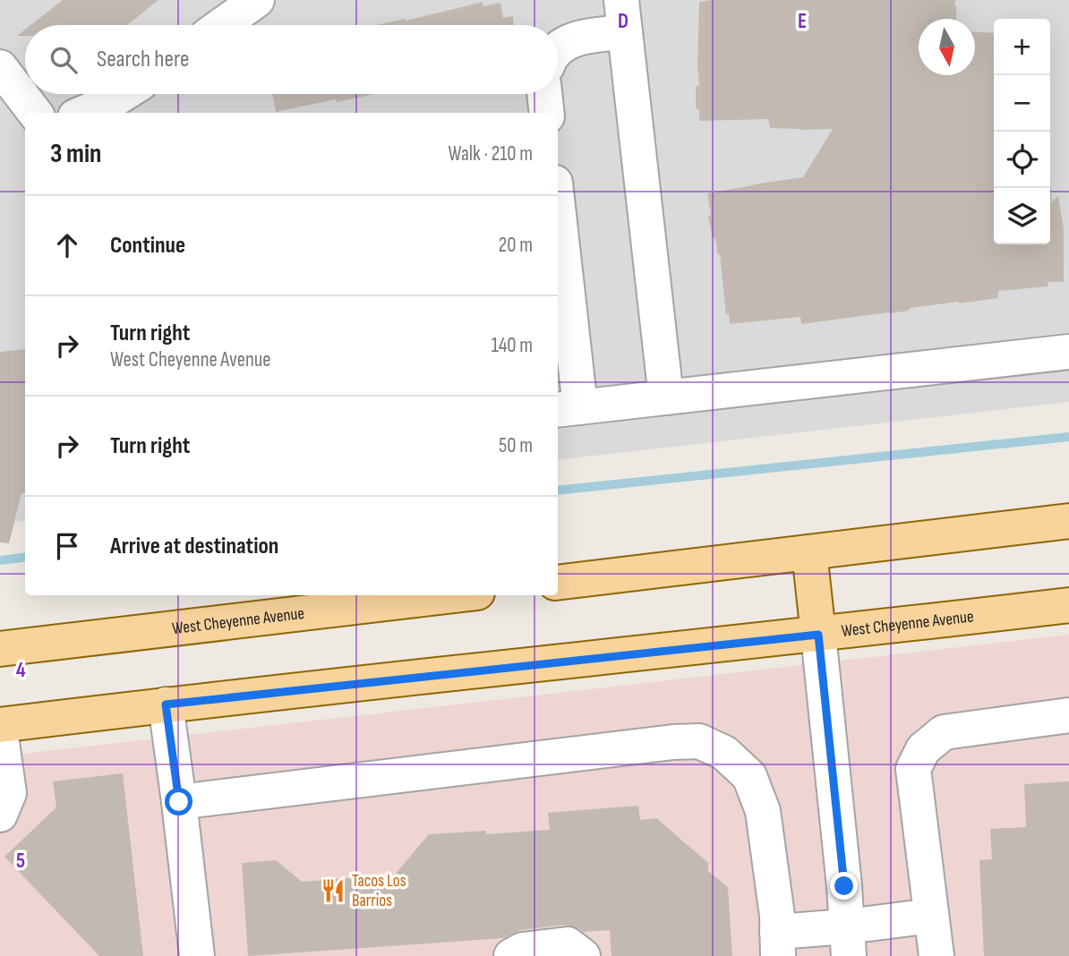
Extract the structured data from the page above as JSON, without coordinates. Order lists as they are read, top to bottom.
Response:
{
  "streets": {
    "main road": ["West Cheyenne Avenue"]
  },
  "places": {
    "restaurant": ["Tacos Los Barrios"]
  },
  "north": "bottom",
  "page": {
    "map_buttons": ["+", "−"],
    "search": "Search here",
    "heading": ["3 min", "Walk · 210 m"],
    "list": [
      ["Continue", "20 m"],
      ["Turn right", "West Cheyenne Avenue", "140 m"],
      ["Turn right", "50 m"],
      "Arrive at destination"
    ]
  },
  "grid": {
    "columns": ["D", "E"],
    "rows": ["4", "5"]
  }
}
